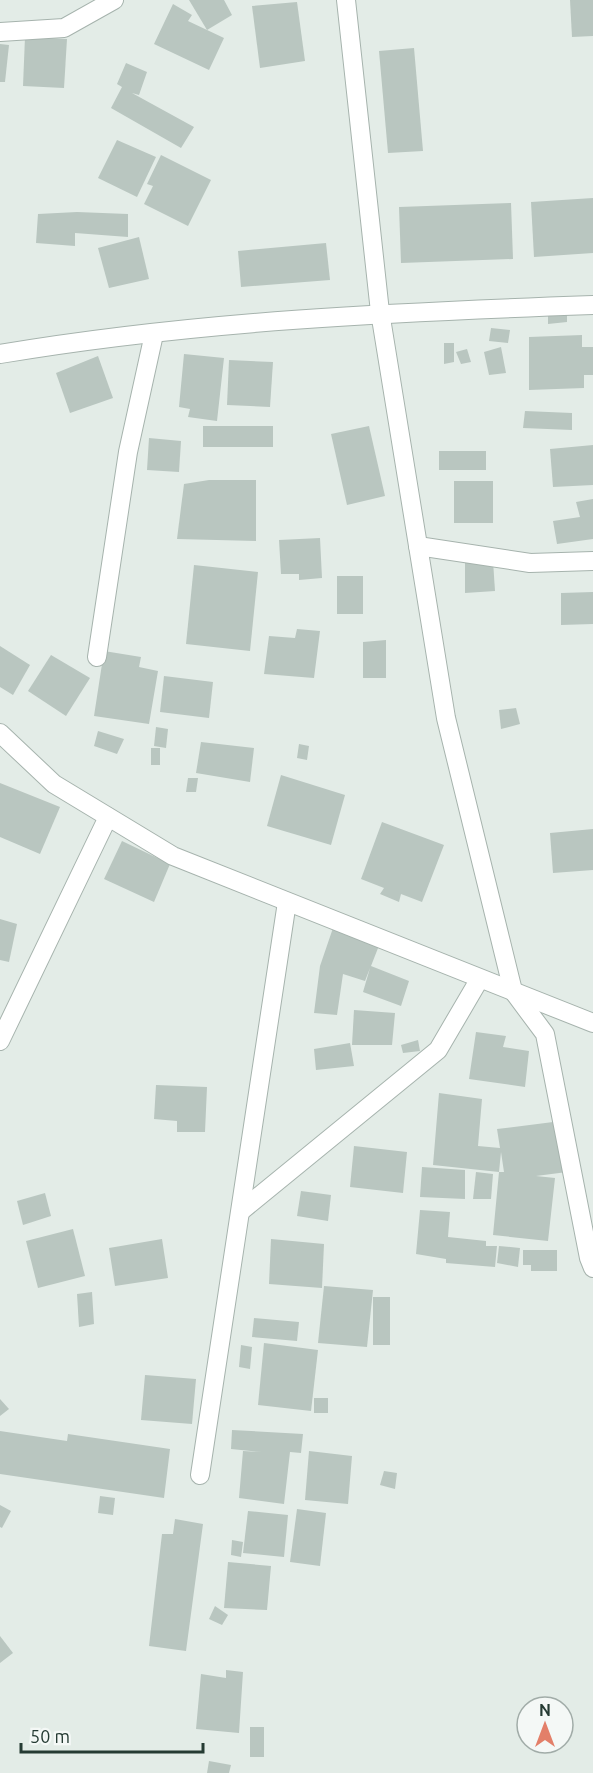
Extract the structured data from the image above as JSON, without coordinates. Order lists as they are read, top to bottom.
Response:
{
  "scale_bar": "50 m",
  "north": "top"
}
